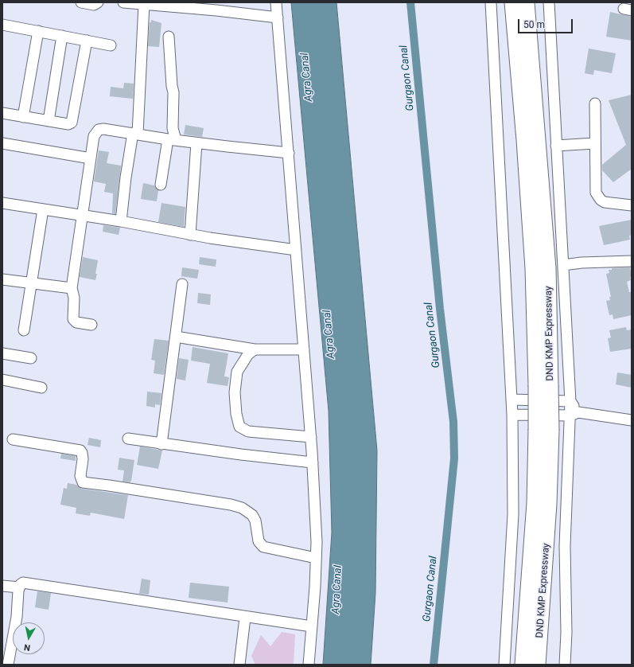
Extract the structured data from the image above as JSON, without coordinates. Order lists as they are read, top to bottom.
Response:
{
  "streets": {
    "highway": ["DND KMP Expressway"]
  },
  "water": ["Agra Canal", "Gurgaon Canal"],
  "scale_bar": "50 m",
  "north": "bottom"
}
